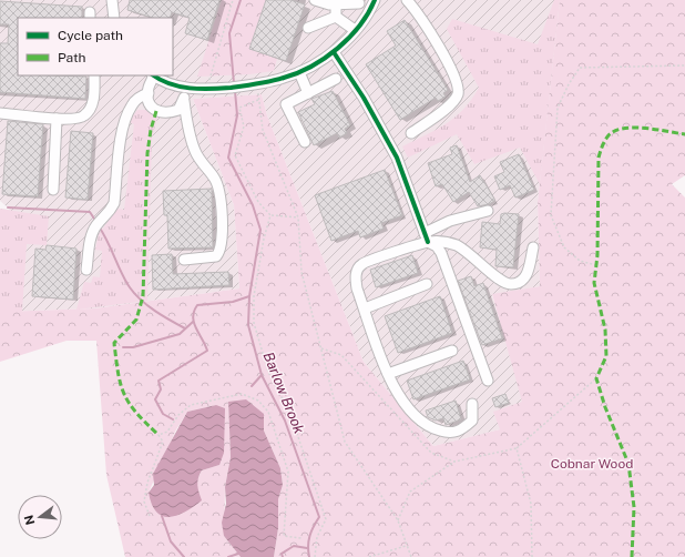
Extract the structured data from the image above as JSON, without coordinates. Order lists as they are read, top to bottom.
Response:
{
  "water": ["Barlow Brook"],
  "parks": ["Cobnar Wood"],
  "legend": ["Cycle path", "Path"],
  "north": "left"
}
